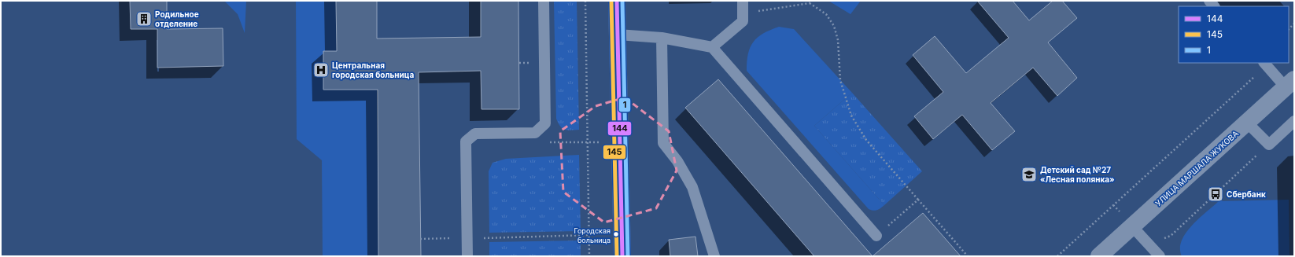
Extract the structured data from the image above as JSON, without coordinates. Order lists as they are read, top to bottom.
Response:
{
  "streets": {
    "street": ["УЛИЦА МАРШАЛА ЖУКОВА"]
  },
  "places": {
    "building": ["Родильное отделение"],
    "hospital": ["Центральная городская больница"],
    "school or university": ["Детский сад №27 «Лесная полянка»"],
    "bus stop": ["Сбербанк"],
    "other": ["Городская больница"]
  },
  "lines": ["transit line 144", "transit line 145", "transit line 1"],
  "legend": ["144", "145", "1"]
}
